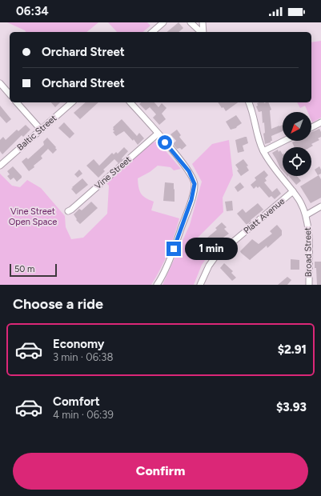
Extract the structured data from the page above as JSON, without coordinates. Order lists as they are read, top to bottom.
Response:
{
  "streets": {
    "street": [
      "Baltic Street",
      "Vine Street",
      "Platt Avenue",
      "Broad Street"
    ]
  },
  "crossings": [
    ["Platt Avenue", "Broad Street"]
  ],
  "parks": ["Vine Street Open Space"],
  "scale_bar": "50 m",
  "north": "bottom left",
  "page": {
    "status": "06:34",
    "banner": ["Orchard Street", "Orchard Street"],
    "bubble": "1 min",
    "scale": "50 m",
    "heading": "Choose a ride",
    "list": [
      {
        "name": "Economy",
        "note": "3 min · 06:38",
        "value": "$2.91"
      },
      {
        "name": "Comfort",
        "note": "4 min · 06:39",
        "value": "$3.93"
      }
    ],
    "buttons": "Confirm"
  }
}
